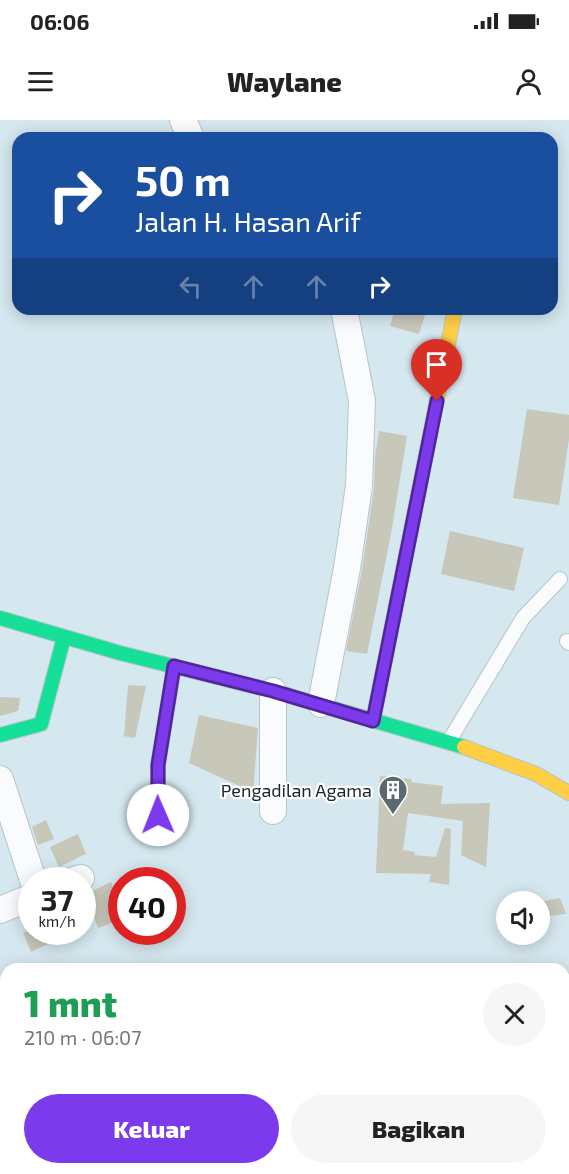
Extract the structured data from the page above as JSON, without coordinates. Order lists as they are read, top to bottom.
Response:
{
  "places": {
    "building": ["Pengadilan Agama"]
  },
  "page": {
    "status": "06:06",
    "header": "Waylane",
    "turn": ["50 m", "Jalan H. Hasan Arif"],
    "speed": "37 km/h",
    "limit": "40",
    "heading": ["1 mnt", "210 m · 06:07"],
    "buttons": ["Keluar", "Bagikan"]
  }
}
